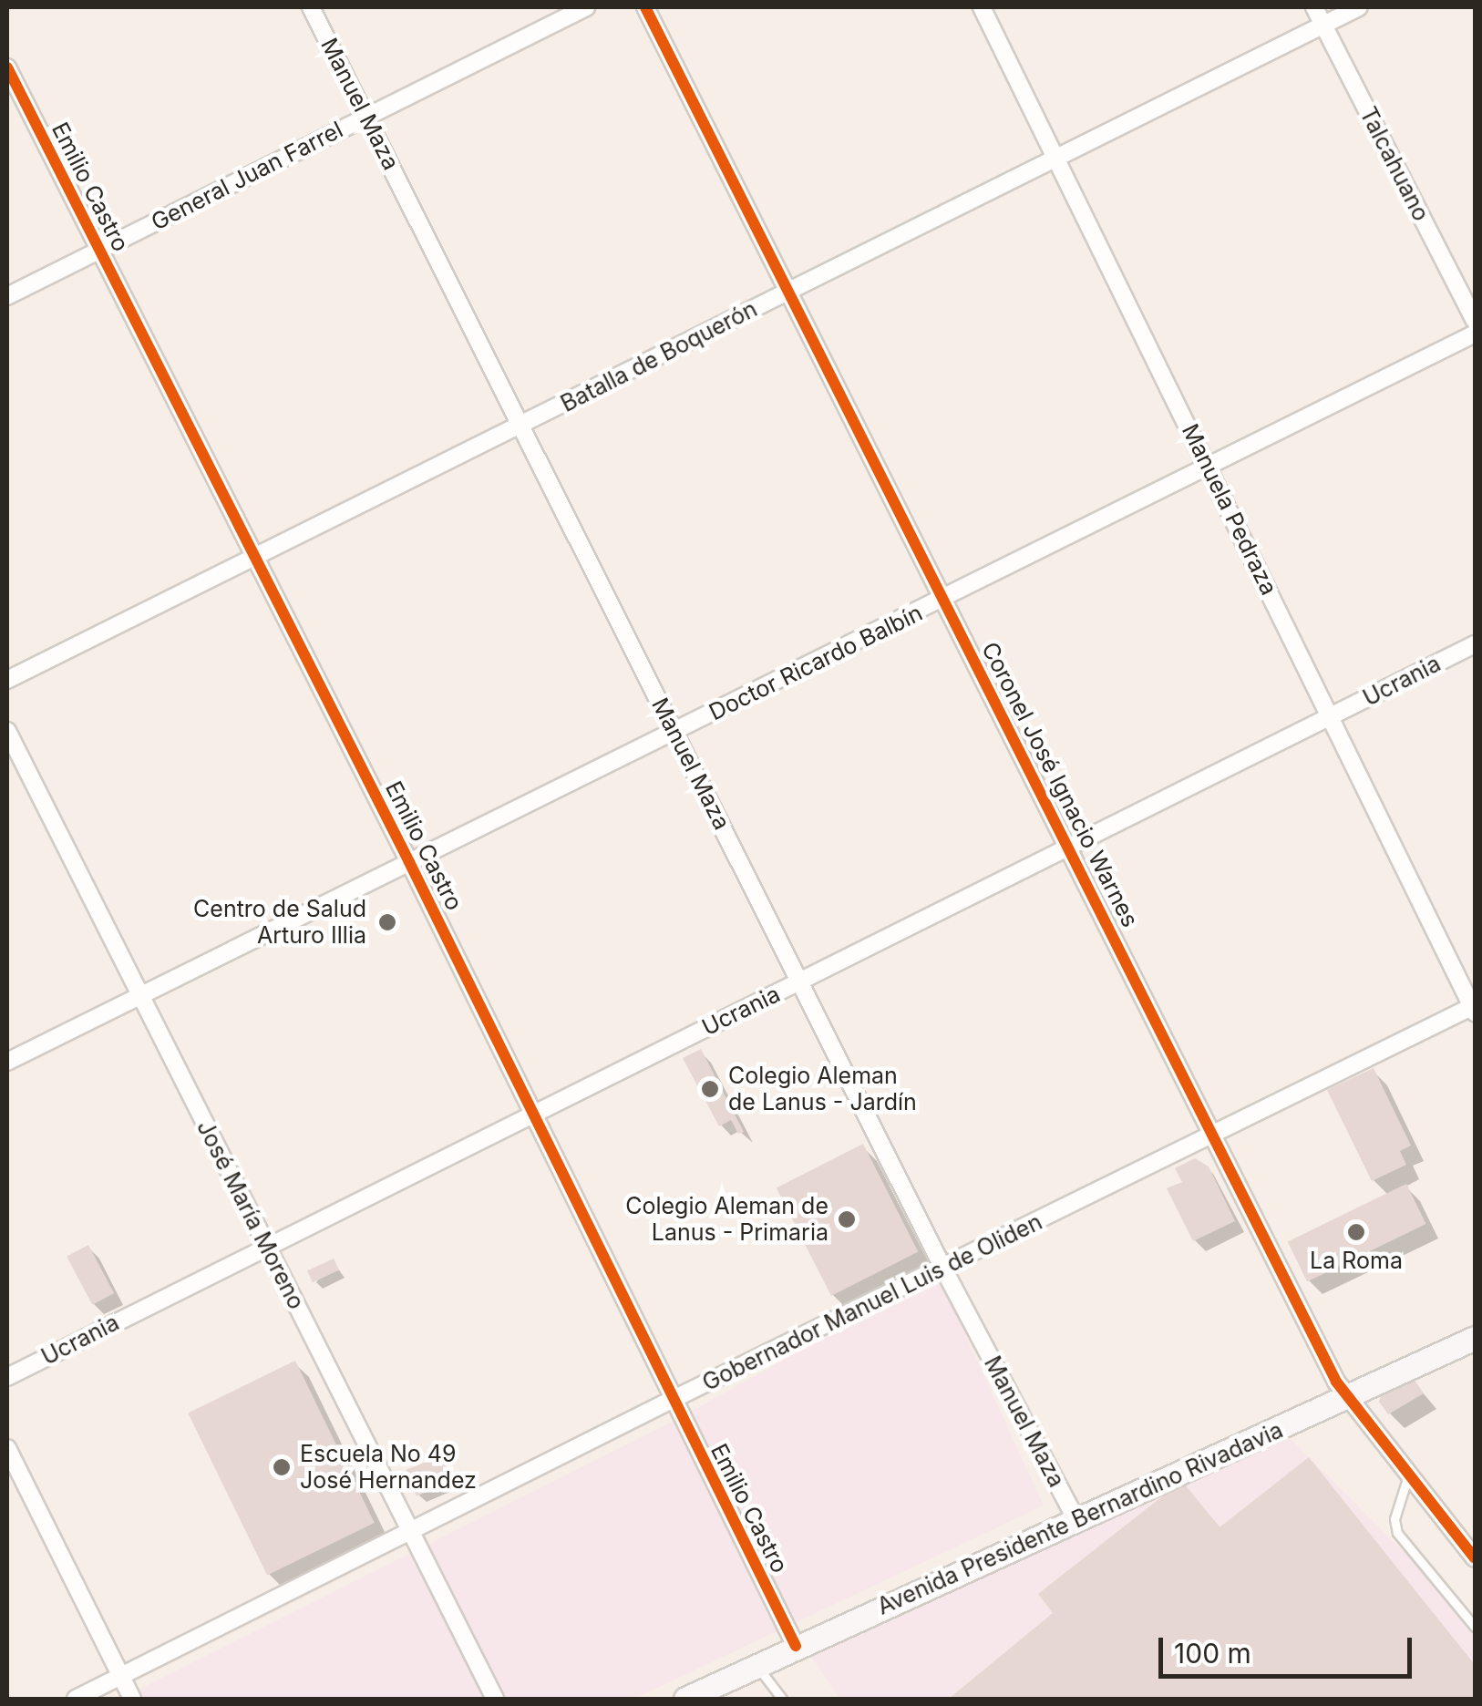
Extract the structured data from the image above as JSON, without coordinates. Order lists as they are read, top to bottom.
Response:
{
  "streets": {
    "street": [
      "Manuel Maza",
      "Talcahuano",
      "General Juan Farrel",
      "Emilio Castro",
      "Batalla de Boquerón",
      "Manuela Pedraza",
      "Doctor Ricardo Balbín",
      "Ucrania",
      "Coronel José Ignacio Warnes",
      "José María Moreno",
      "Gobernador Manuel Luis de Oliden",
      "Avenida Presidente Bernardino Rivadavia"
    ]
  },
  "crossings": [
    ["Manuel Maza", "General Juan Farrel"],
    ["Manuel Maza", "Batalla de Boquerón"],
    ["Manuel Maza", "Doctor Ricardo Balbín"],
    ["Manuel Maza", "Ucrania"],
    ["Manuel Maza", "Gobernador Manuel Luis de Oliden"],
    ["Manuel Maza", "Avenida Presidente Bernardino Rivadavia"],
    ["Talcahuano", "Batalla de Boquerón"],
    ["General Juan Farrel", "Emilio Castro"],
    ["Emilio Castro", "Batalla de Boquerón"],
    ["Emilio Castro", "Doctor Ricardo Balbín"],
    ["Emilio Castro", "Ucrania"],
    ["Emilio Castro", "Gobernador Manuel Luis de Oliden"],
    ["Emilio Castro", "Avenida Presidente Bernardino Rivadavia"],
    ["Batalla de Boquerón", "Manuela Pedraza"],
    ["Batalla de Boquerón", "Coronel José Ignacio Warnes"],
    ["Manuela Pedraza", "Doctor Ricardo Balbín"],
    ["Manuela Pedraza", "Ucrania"],
    ["Manuela Pedraza", "Gobernador Manuel Luis de Oliden"],
    ["Doctor Ricardo Balbín", "Coronel José Ignacio Warnes"],
    ["Doctor Ricardo Balbín", "José María Moreno"],
    ["Ucrania", "Coronel José Ignacio Warnes"],
    ["Ucrania", "José María Moreno"],
    ["Coronel José Ignacio Warnes", "Gobernador Manuel Luis de Oliden"],
    ["Coronel José Ignacio Warnes", "Avenida Presidente Bernardino Rivadavia"],
    ["José María Moreno", "Gobernador Manuel Luis de Oliden"]
  ],
  "places": [
    "Centro de Salud Arturo Illia",
    "Colegio Aleman de Lanus - Jardín",
    "Colegio Aleman de Lanus - Primaria",
    "La Roma",
    "Escuela No 49 José Hernandez"
  ],
  "scale_bar": "100 m"
}
